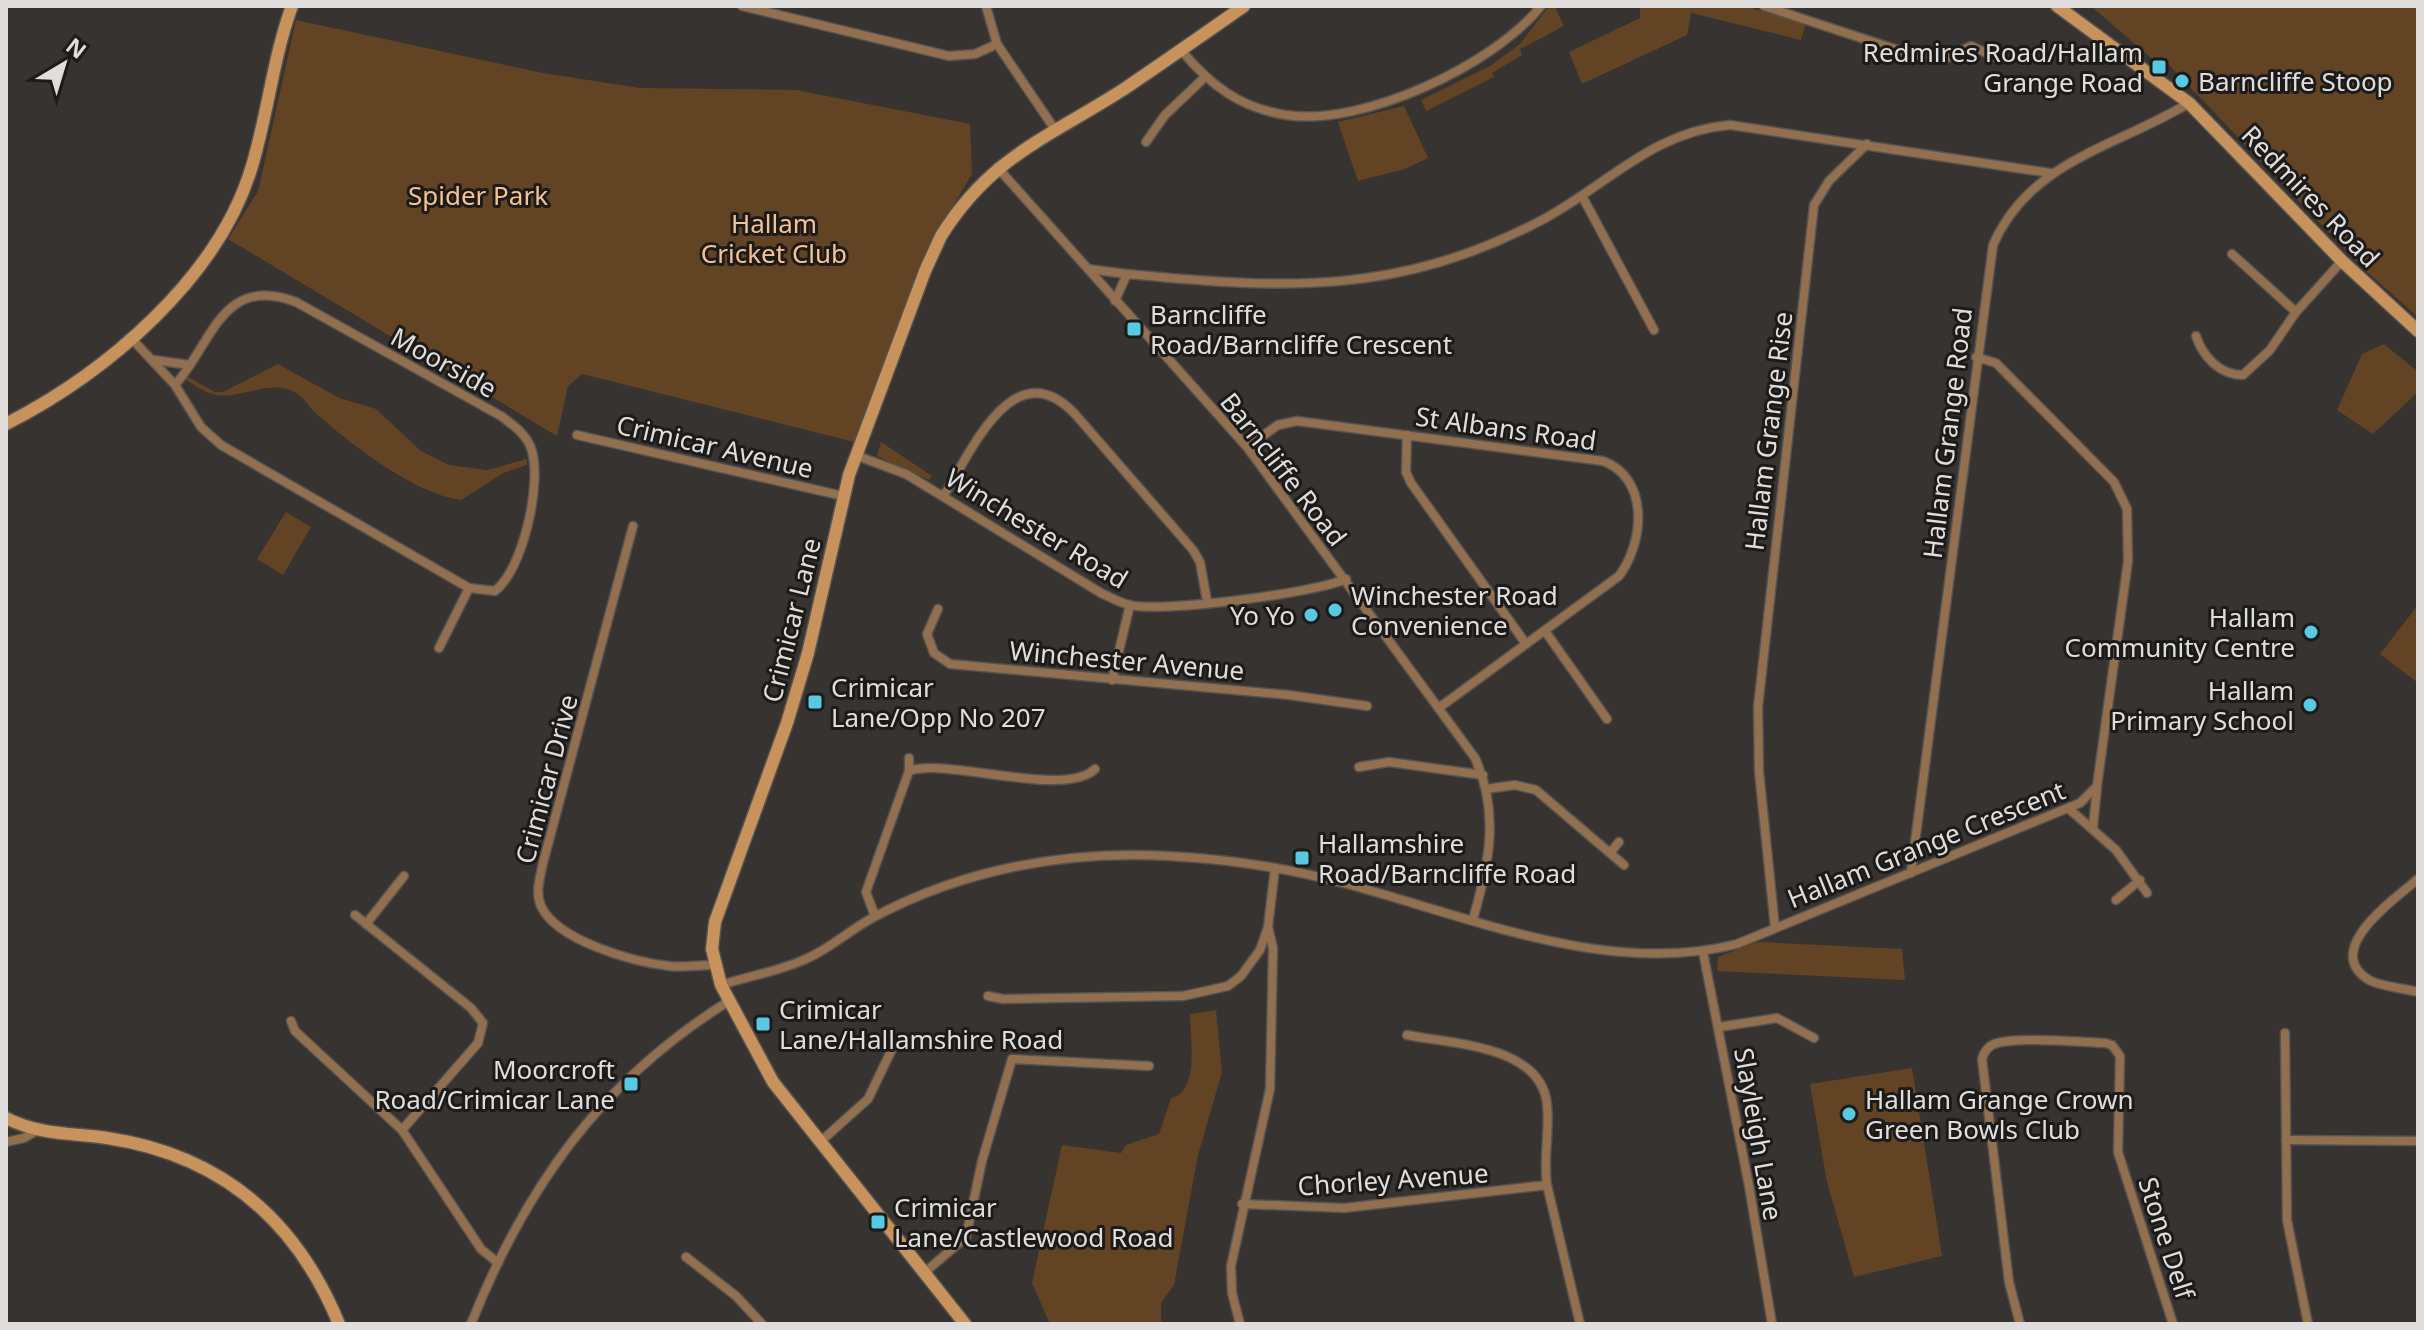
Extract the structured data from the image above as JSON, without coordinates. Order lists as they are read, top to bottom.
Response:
{
  "streets": {
    "street": [
      "Redmires Road",
      "Moorside",
      "St Albans Road",
      "Hallam Grange Rise",
      "Hallam Grange Road",
      "Crimicar Avenue",
      "Barncliffe Road",
      "Winchester Road",
      "Crimicar Lane",
      "Winchester Avenue",
      "Crimicar Drive",
      "Hallam Grange Crescent",
      "Slayleigh Lane",
      "Chorley Avenue",
      "Stone Delf"
    ]
  },
  "crossings": [
    ["Redmires Road", "Hallam Grange Road"],
    ["St Albans Road", "Barncliffe Road"],
    ["Hallam Grange Rise", "Hallam Grange Crescent"],
    ["Hallam Grange Road", "Hallam Grange Crescent"],
    ["Crimicar Avenue", "Crimicar Lane"],
    ["Barncliffe Road", "Winchester Road"],
    ["Barncliffe Road", "Crimicar Lane"],
    ["Barncliffe Road", "Hallam Grange Crescent"],
    ["Winchester Road", "Crimicar Lane"],
    ["Crimicar Lane", "Crimicar Drive"],
    ["Crimicar Lane", "Hallam Grange Crescent"],
    ["Hallam Grange Crescent", "Slayleigh Lane"]
  ],
  "parks": ["Spider Park", "Hallam Cricket Club"],
  "places": {
    "transit": [
      "Redmires Road/Hallam Grange Road",
      "Barncliffe Road/Barncliffe Crescent",
      "Crimicar Lane/Opp No 207",
      "Hallamshire Road/Barncliffe Road",
      "Crimicar Lane/Hallamshire Road",
      "Moorcroft Road/Crimicar Lane",
      "Crimicar Lane/Castlewood Road"
    ],
    "other": [
      "Barncliffe Stoop",
      "Winchester Road Convenience",
      "Yo Yo",
      "Hallam Community Centre",
      "Hallam Primary School",
      "Hallam Grange Crown Green Bowls Club"
    ]
  },
  "north": "top right"
}
